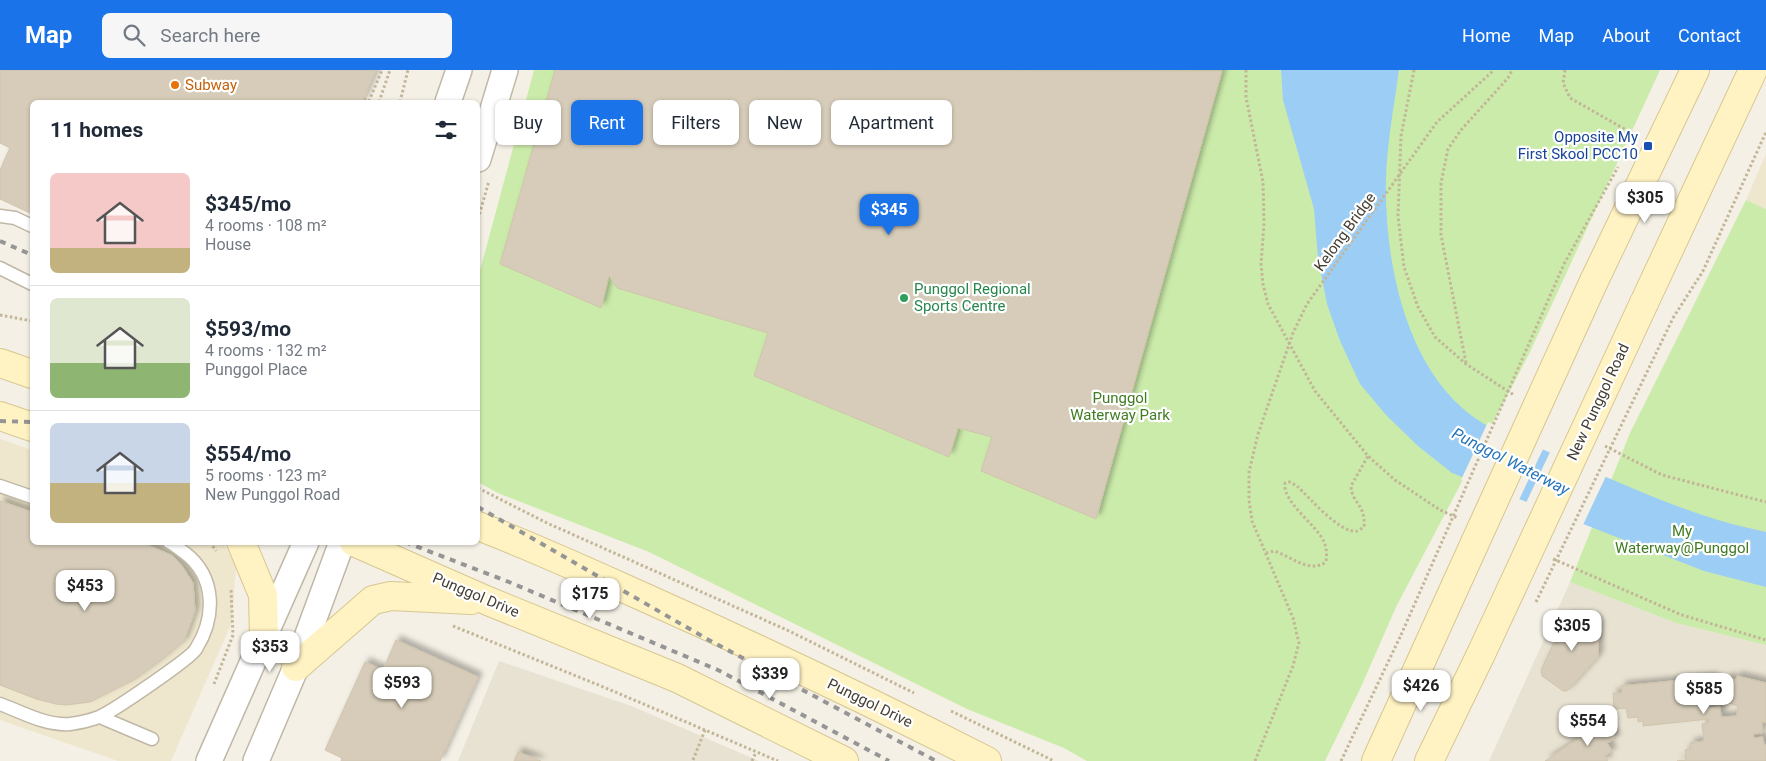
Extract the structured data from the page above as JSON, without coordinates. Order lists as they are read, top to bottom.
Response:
{
  "streets": {
    "street": ["New Punggol Road", "Punggol Drive"],
    "path": ["Kelong Bridge"]
  },
  "water": ["Punggol Waterway"],
  "parks": ["Punggol Waterway Park", "My Waterway@Punggol"],
  "places": {
    "other": ["Subway", "Punggol Regional Sports Centre"],
    "transit": ["Opposite My First Skool PCC10"]
  },
  "page": {
    "header": "Map",
    "search": "Search here",
    "nav": [
      "Home",
      "Map",
      "About",
      "Contact"
    ],
    "chip": [
      "Buy",
      "Rent",
      "Filters",
      "New",
      "Apartment"
    ],
    "heading": "11 homes",
    "list": [
      {
        "name": "$345/mo",
        "note": "4 rooms · 108 m² · House"
      },
      {
        "name": "$593/mo",
        "note": "4 rooms · 132 m² · Punggol Place"
      },
      {
        "name": "$554/mo",
        "note": "5 rooms · 123 m² · New Punggol Road"
      }
    ],
    "price": [
      "$305",
      "$345",
      "$453",
      "$175",
      "$305",
      "$353",
      "$339",
      "$593",
      "$426",
      "$585",
      "$554"
    ]
  }
}
